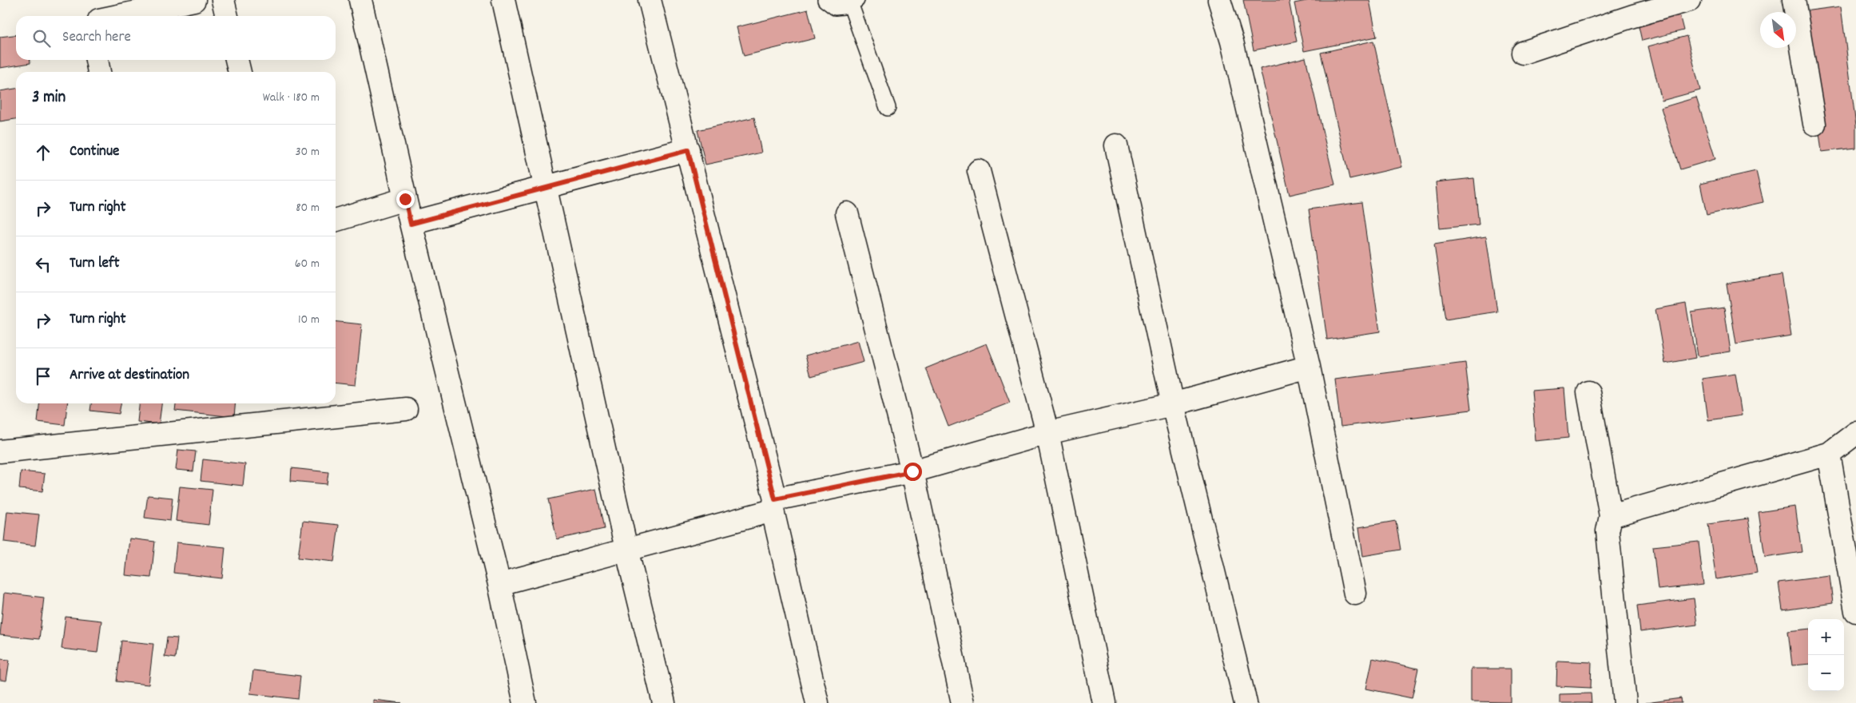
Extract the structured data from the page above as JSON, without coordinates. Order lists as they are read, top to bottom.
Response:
{
  "north": "bottom right",
  "page": {
    "search": "Search here",
    "heading": ["3 min", "Walk · 180 m"],
    "list": [
      ["Continue", "30 m"],
      ["Turn right", "80 m"],
      ["Turn left", "60 m"],
      ["Turn right", "10 m"],
      "Arrive at destination"
    ],
    "map_buttons": ["+", "−"]
  }
}
